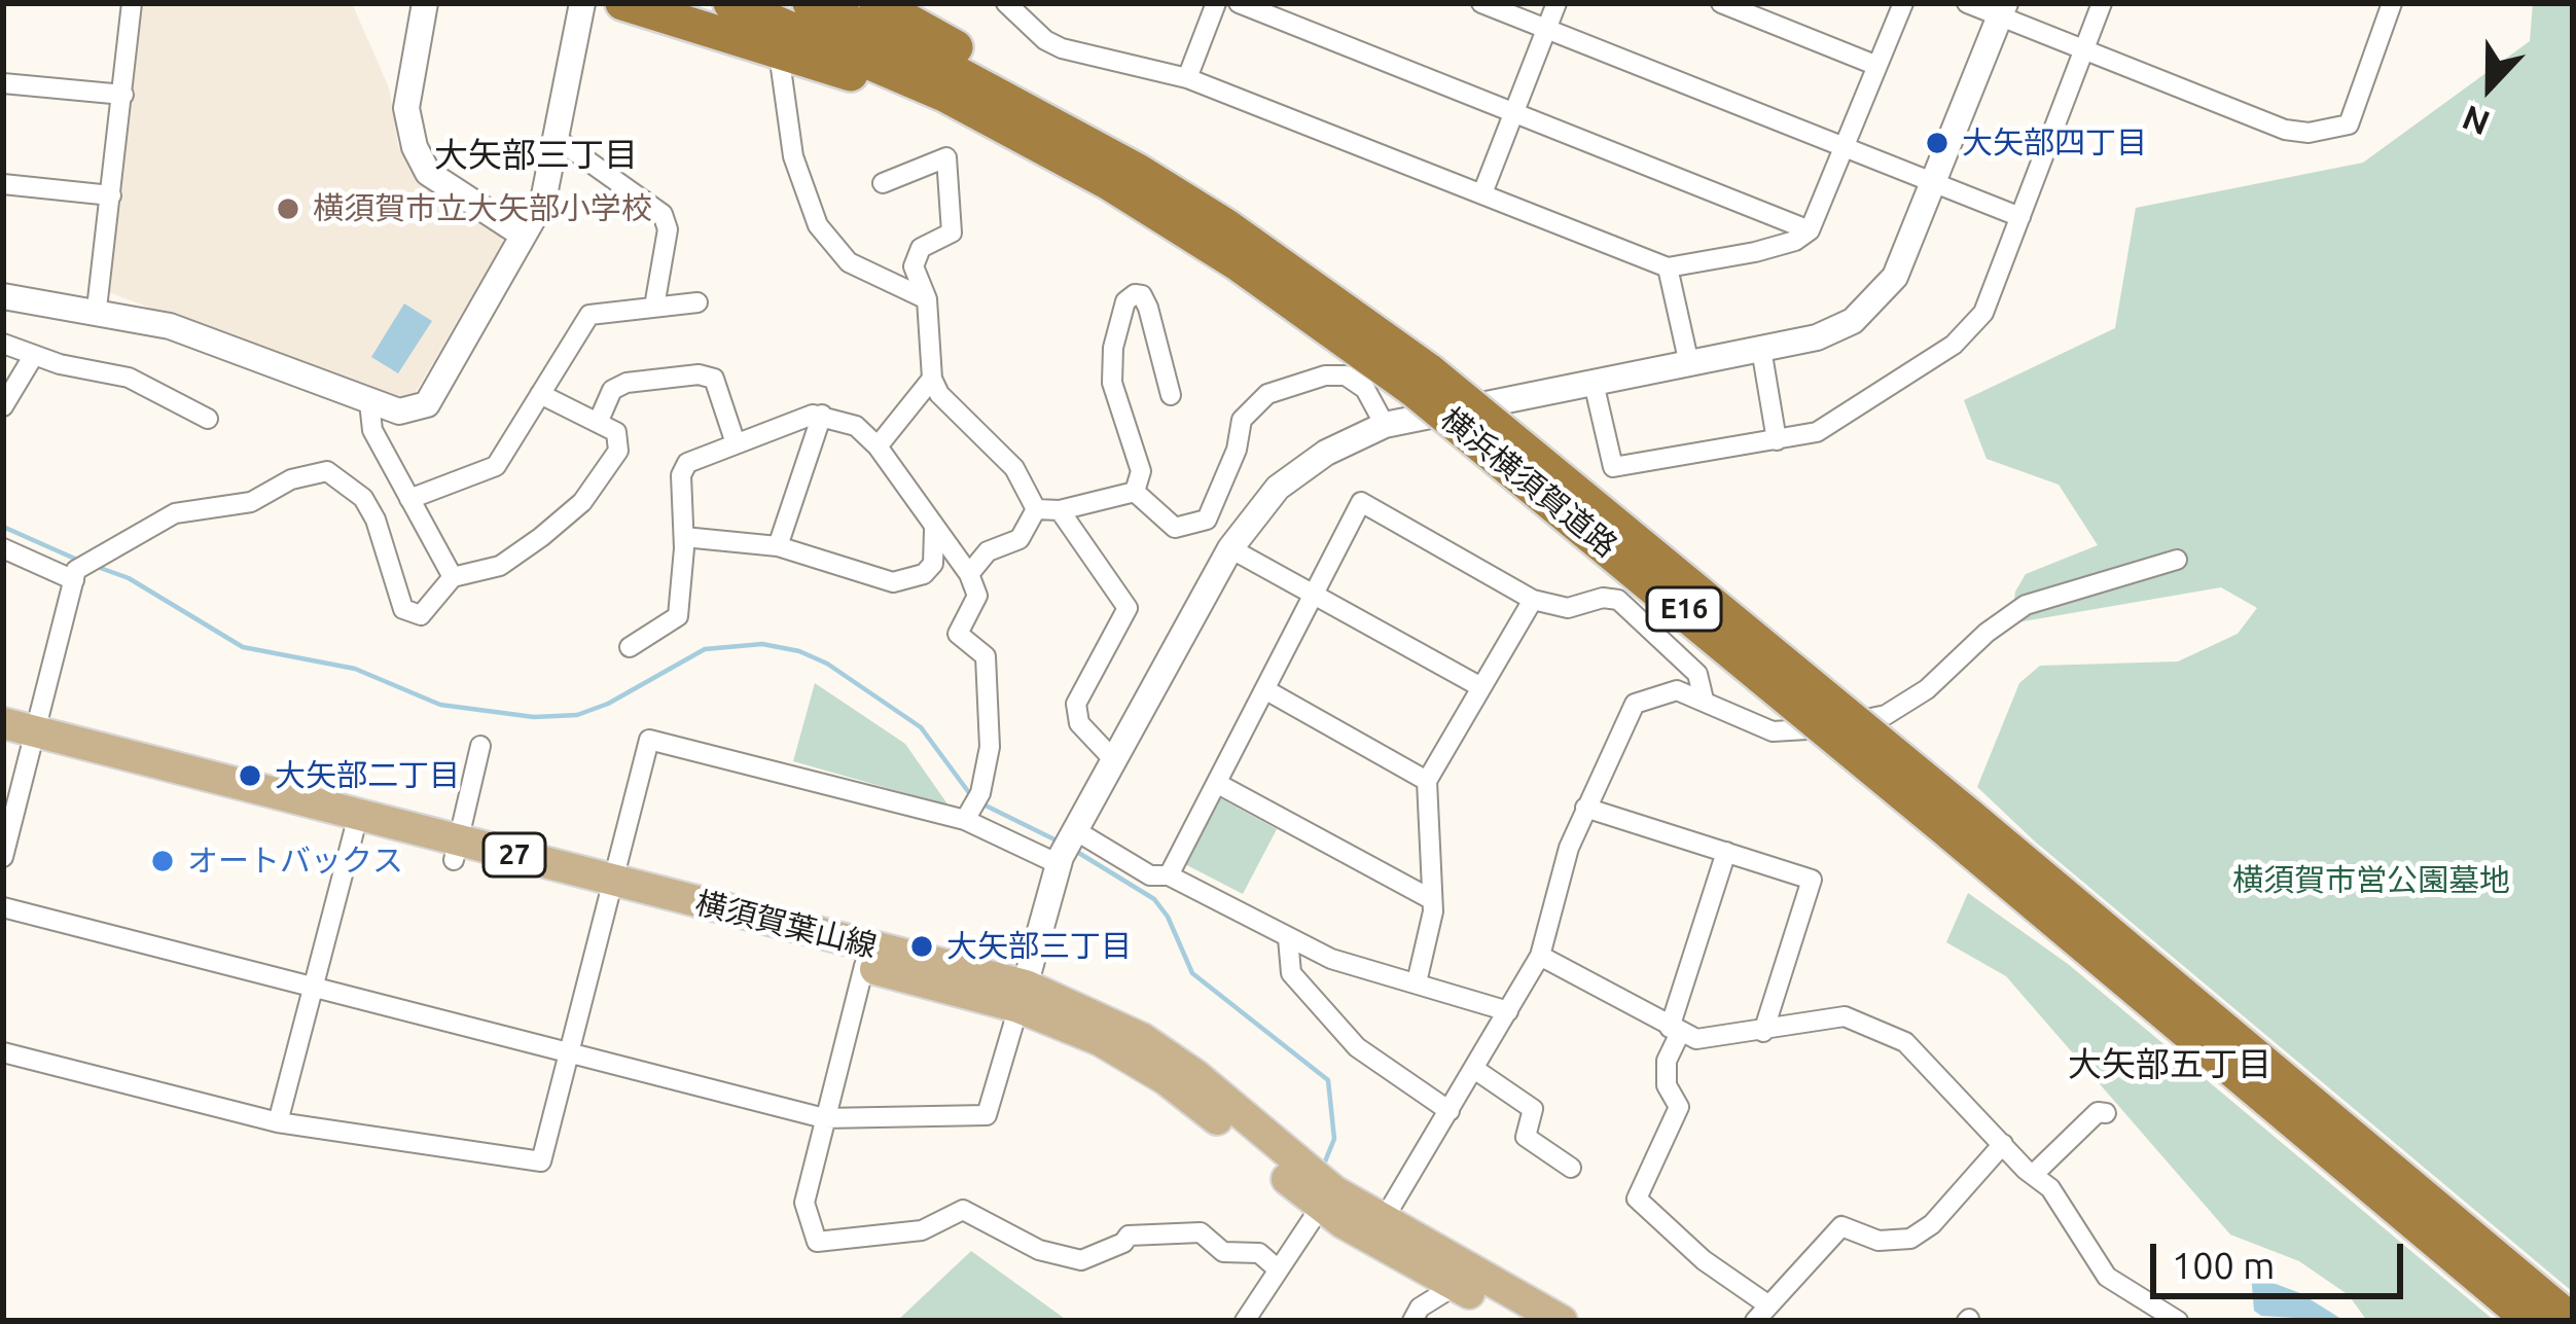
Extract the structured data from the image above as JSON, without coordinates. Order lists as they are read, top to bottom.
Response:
{
  "streets": {
    "highway": ["横浜横須賀道路", "E16"],
    "main road": ["27", "横須賀葉山線"]
  },
  "districts": ["大矢部三丁目", "大矢部五丁目"],
  "parks": ["横須賀市営公園墓地"],
  "places": [
    "大矢部四丁目",
    "横須賀市立大矢部小学校",
    "大矢部二丁目",
    "オートバックス",
    "大矢部三丁目"
  ],
  "scale_bar": "100 m",
  "north": "bottom"
}
